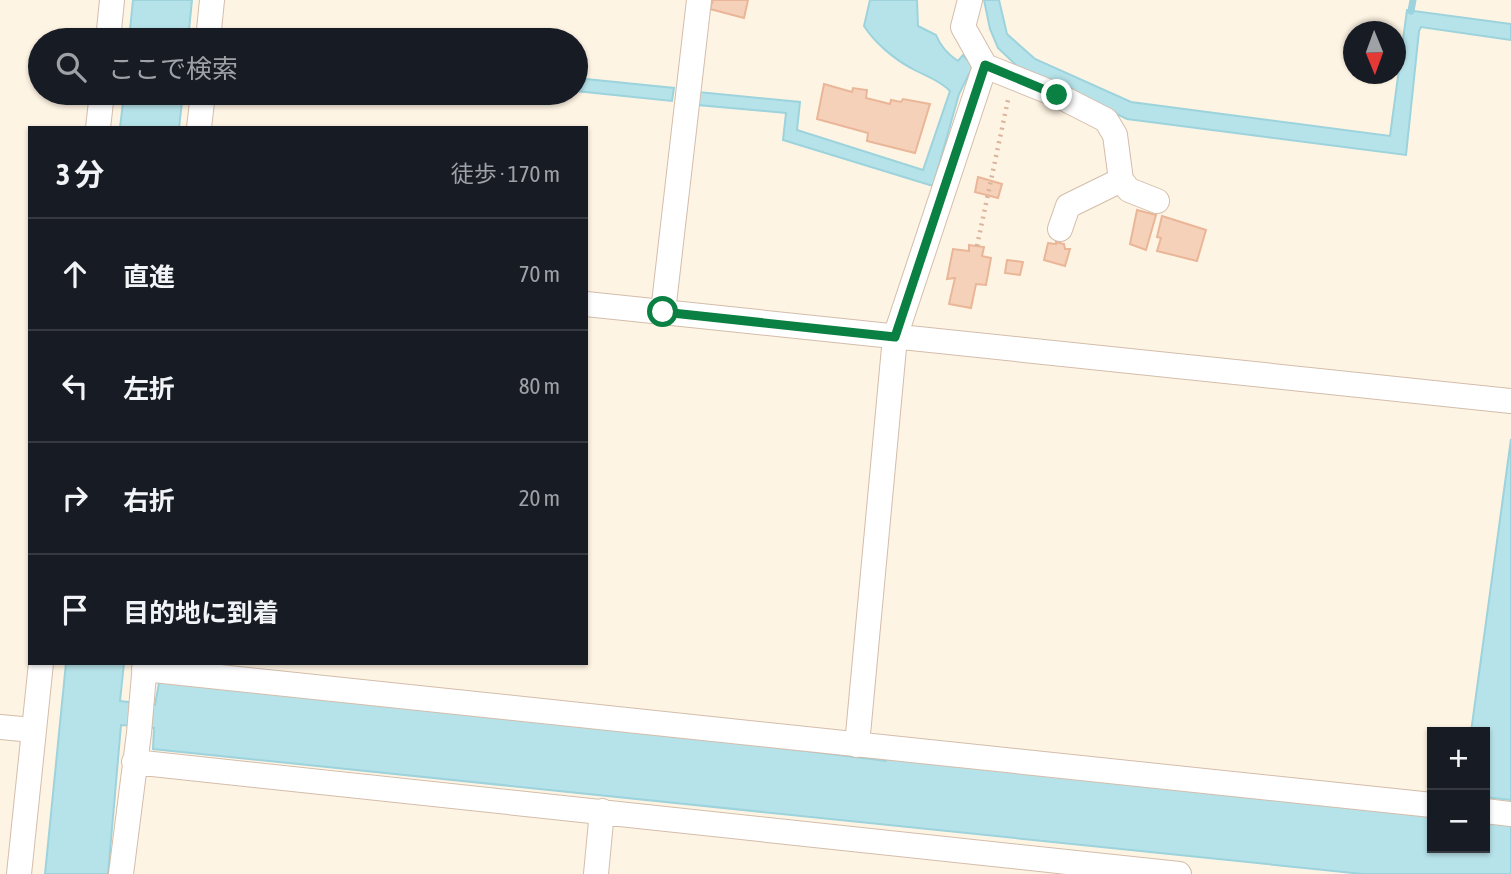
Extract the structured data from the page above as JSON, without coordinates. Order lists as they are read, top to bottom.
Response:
{
  "north": "bottom",
  "page": {
    "search": "ここで検索",
    "heading": ["3 分", "徒歩 · 170 m"],
    "list": [
      ["直進", "70 m"],
      ["左折", "80 m"],
      ["右折", "20 m"],
      "目的地に到着"
    ],
    "map_buttons": ["+", "−"]
  }
}
